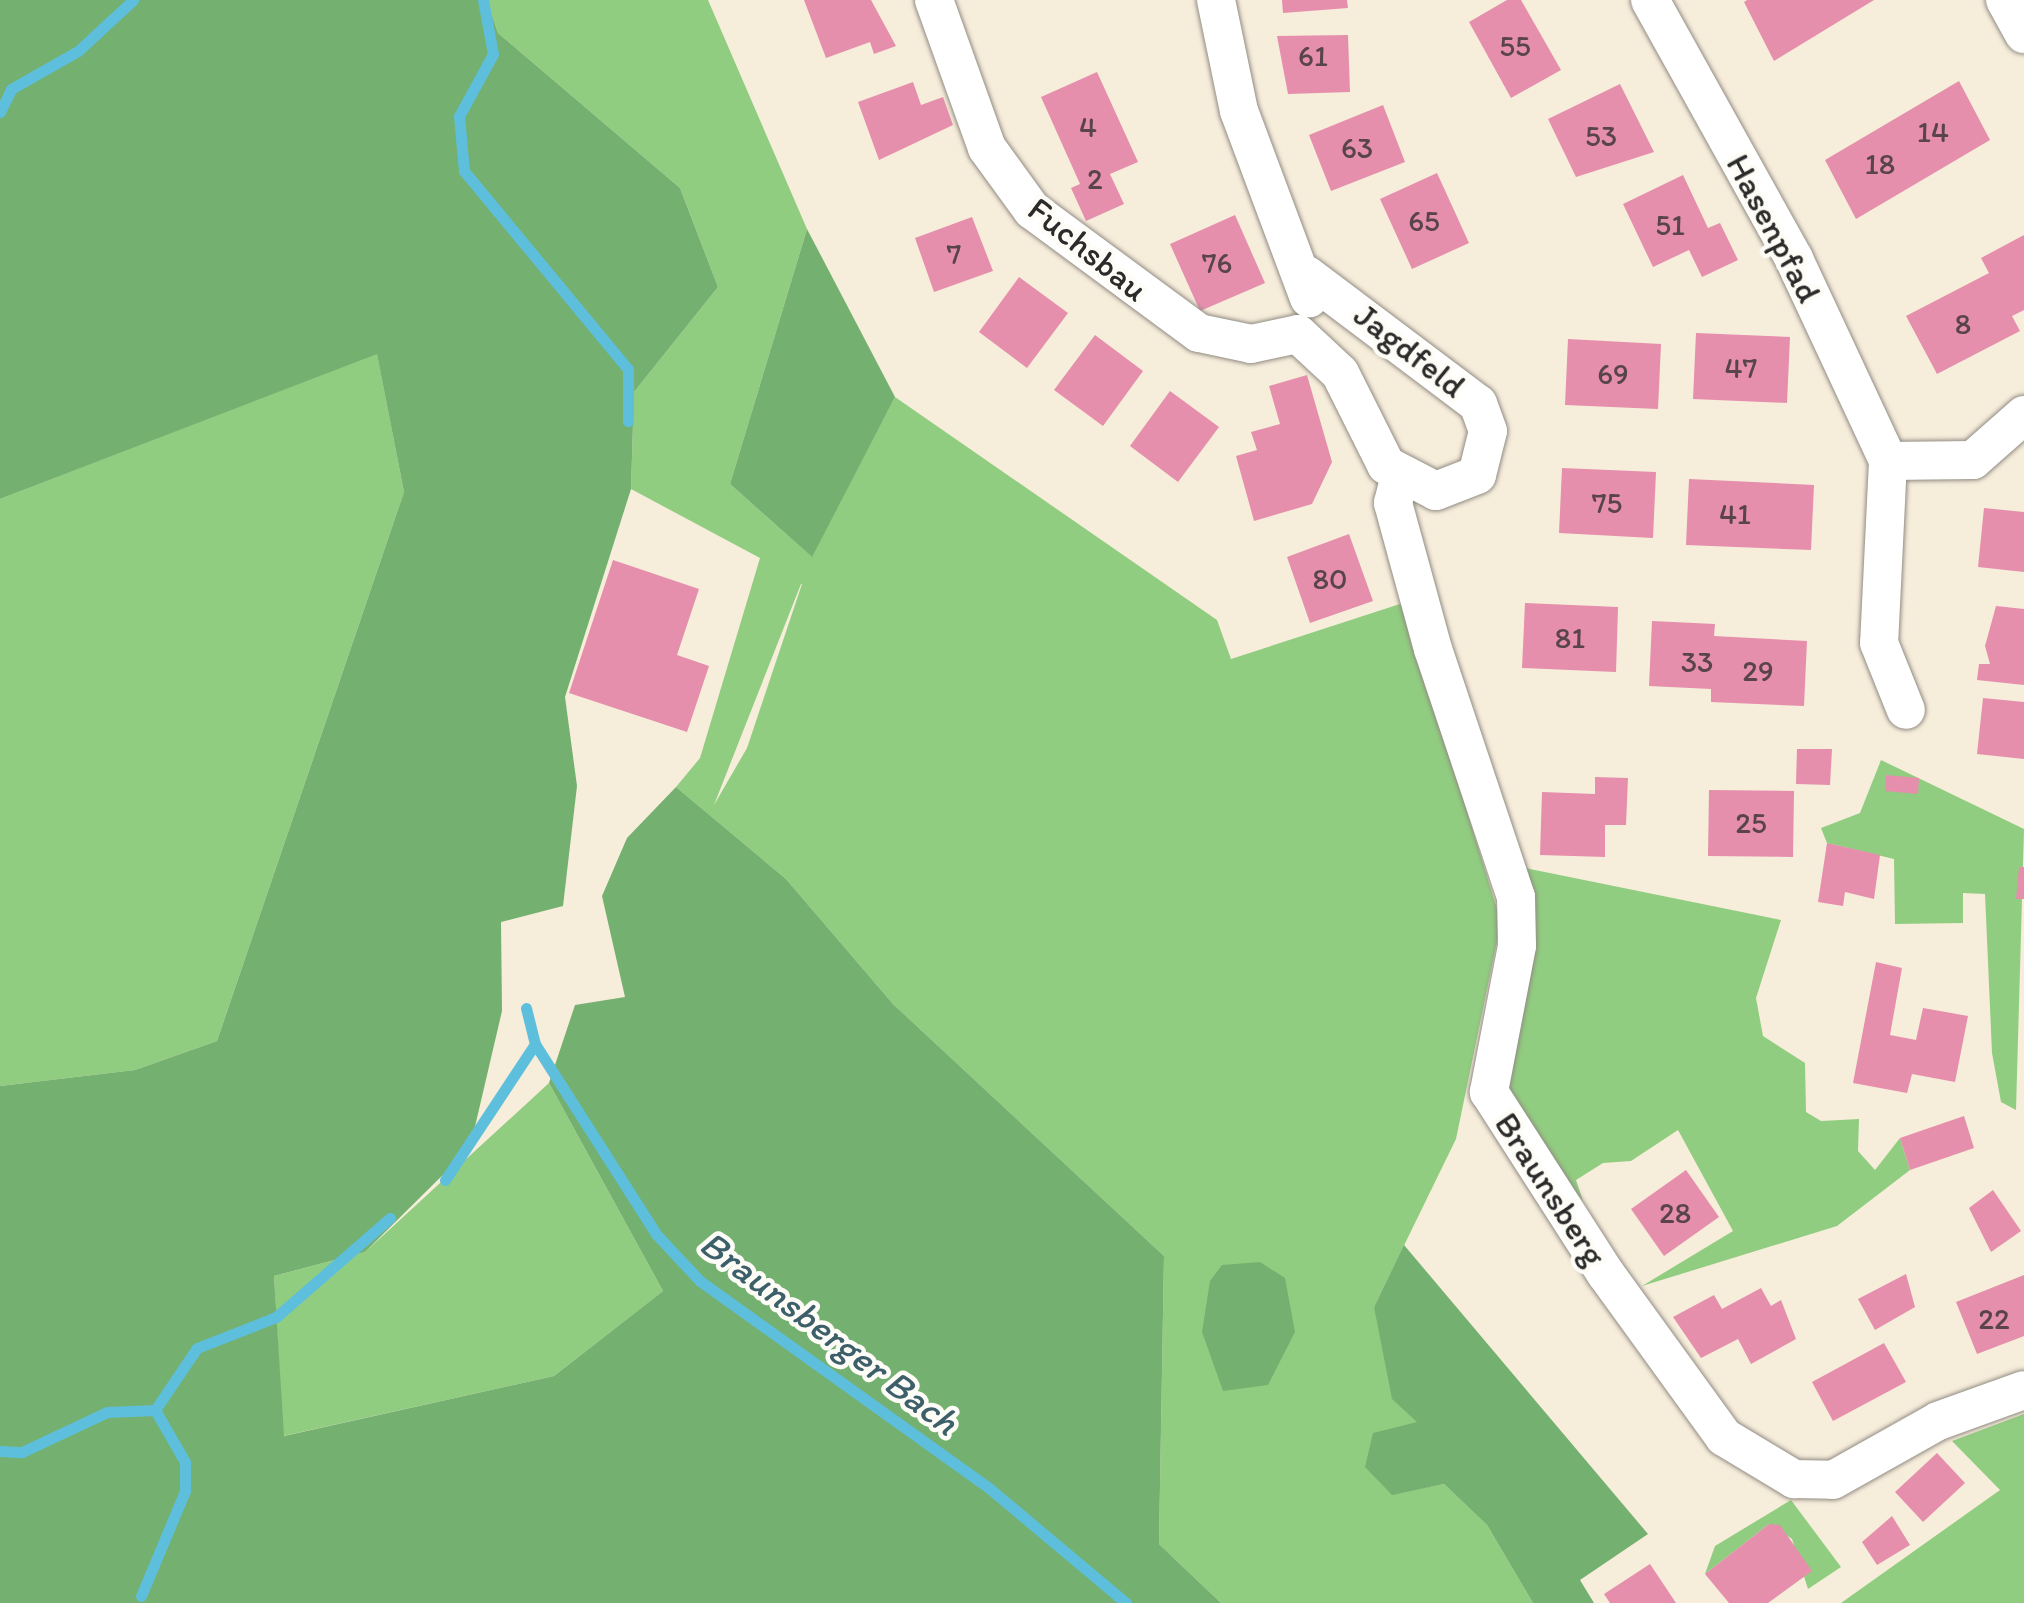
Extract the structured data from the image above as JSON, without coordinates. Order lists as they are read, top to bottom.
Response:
{
  "streets": {
    "street": [
      "Hasenpfad",
      "Fuchsbau",
      "Jagdfeld",
      "Braunsberg"
    ]
  },
  "crossings": [
    ["Fuchsbau", "Jagdfeld"],
    ["Jagdfeld", "Braunsberg"]
  ],
  "water": ["Braunsberger Bach"],
  "house_numbers": [
    "55",
    "61",
    "4",
    "14",
    "53",
    "63",
    "18",
    "2",
    "65",
    "51",
    "7",
    "76",
    "8",
    "47",
    "69",
    "75",
    "41",
    "80",
    "81",
    "33",
    "29",
    "25",
    "28",
    "22"
  ]
}
